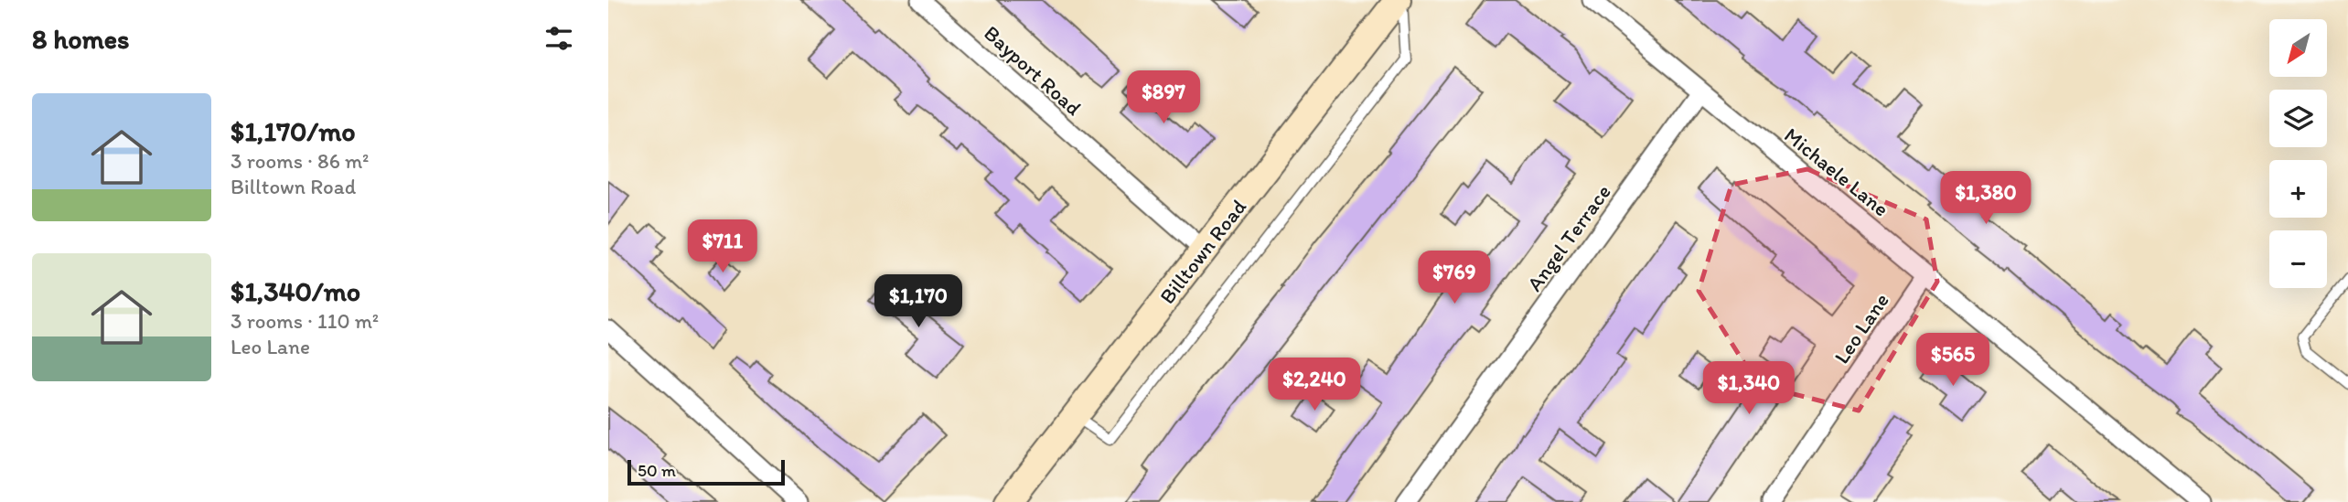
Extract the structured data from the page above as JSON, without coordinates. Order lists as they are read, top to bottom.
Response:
{
  "streets": {
    "main road": ["Billtown Road"],
    "street": [
      "Bayport Road",
      "Michaele Lane",
      "Angel Terrace",
      "Leo Lane"
    ]
  },
  "crossings": [
    ["Bayport Road", "Billtown Road"],
    ["Michaele Lane", "Angel Terrace"],
    ["Michaele Lane", "Leo Lane"]
  ],
  "scale_bar": "50 m",
  "north": "bottom left",
  "page": {
    "heading": "8 homes",
    "map_buttons": ["+", "−"],
    "price": [
      "$897",
      "$1,380",
      "$711",
      "$769",
      "$1,170",
      "$565",
      "$2,240",
      "$1,340"
    ],
    "list": [
      {
        "name": "$1,170/mo",
        "note": "3 rooms · 86 m² · Billtown Road"
      },
      {
        "name": "$1,340/mo",
        "note": "3 rooms · 110 m² · Leo Lane"
      }
    ],
    "scale": "50 m"
  }
}
